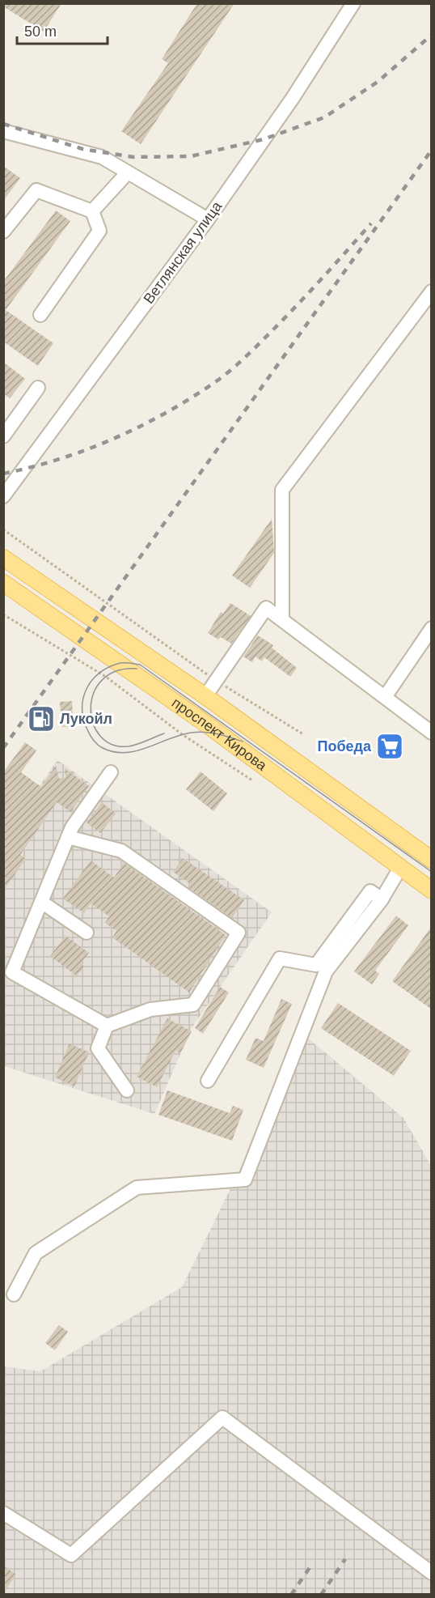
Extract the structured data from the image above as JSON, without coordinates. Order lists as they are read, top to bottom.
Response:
{
  "streets": {
    "main road": ["проспект Кирова"],
    "street": ["Ветлянская улица"]
  },
  "places": {
    "fuel station": ["Лукойл"],
    "supermarket": ["Победа"]
  },
  "scale_bar": "50 m"
}
